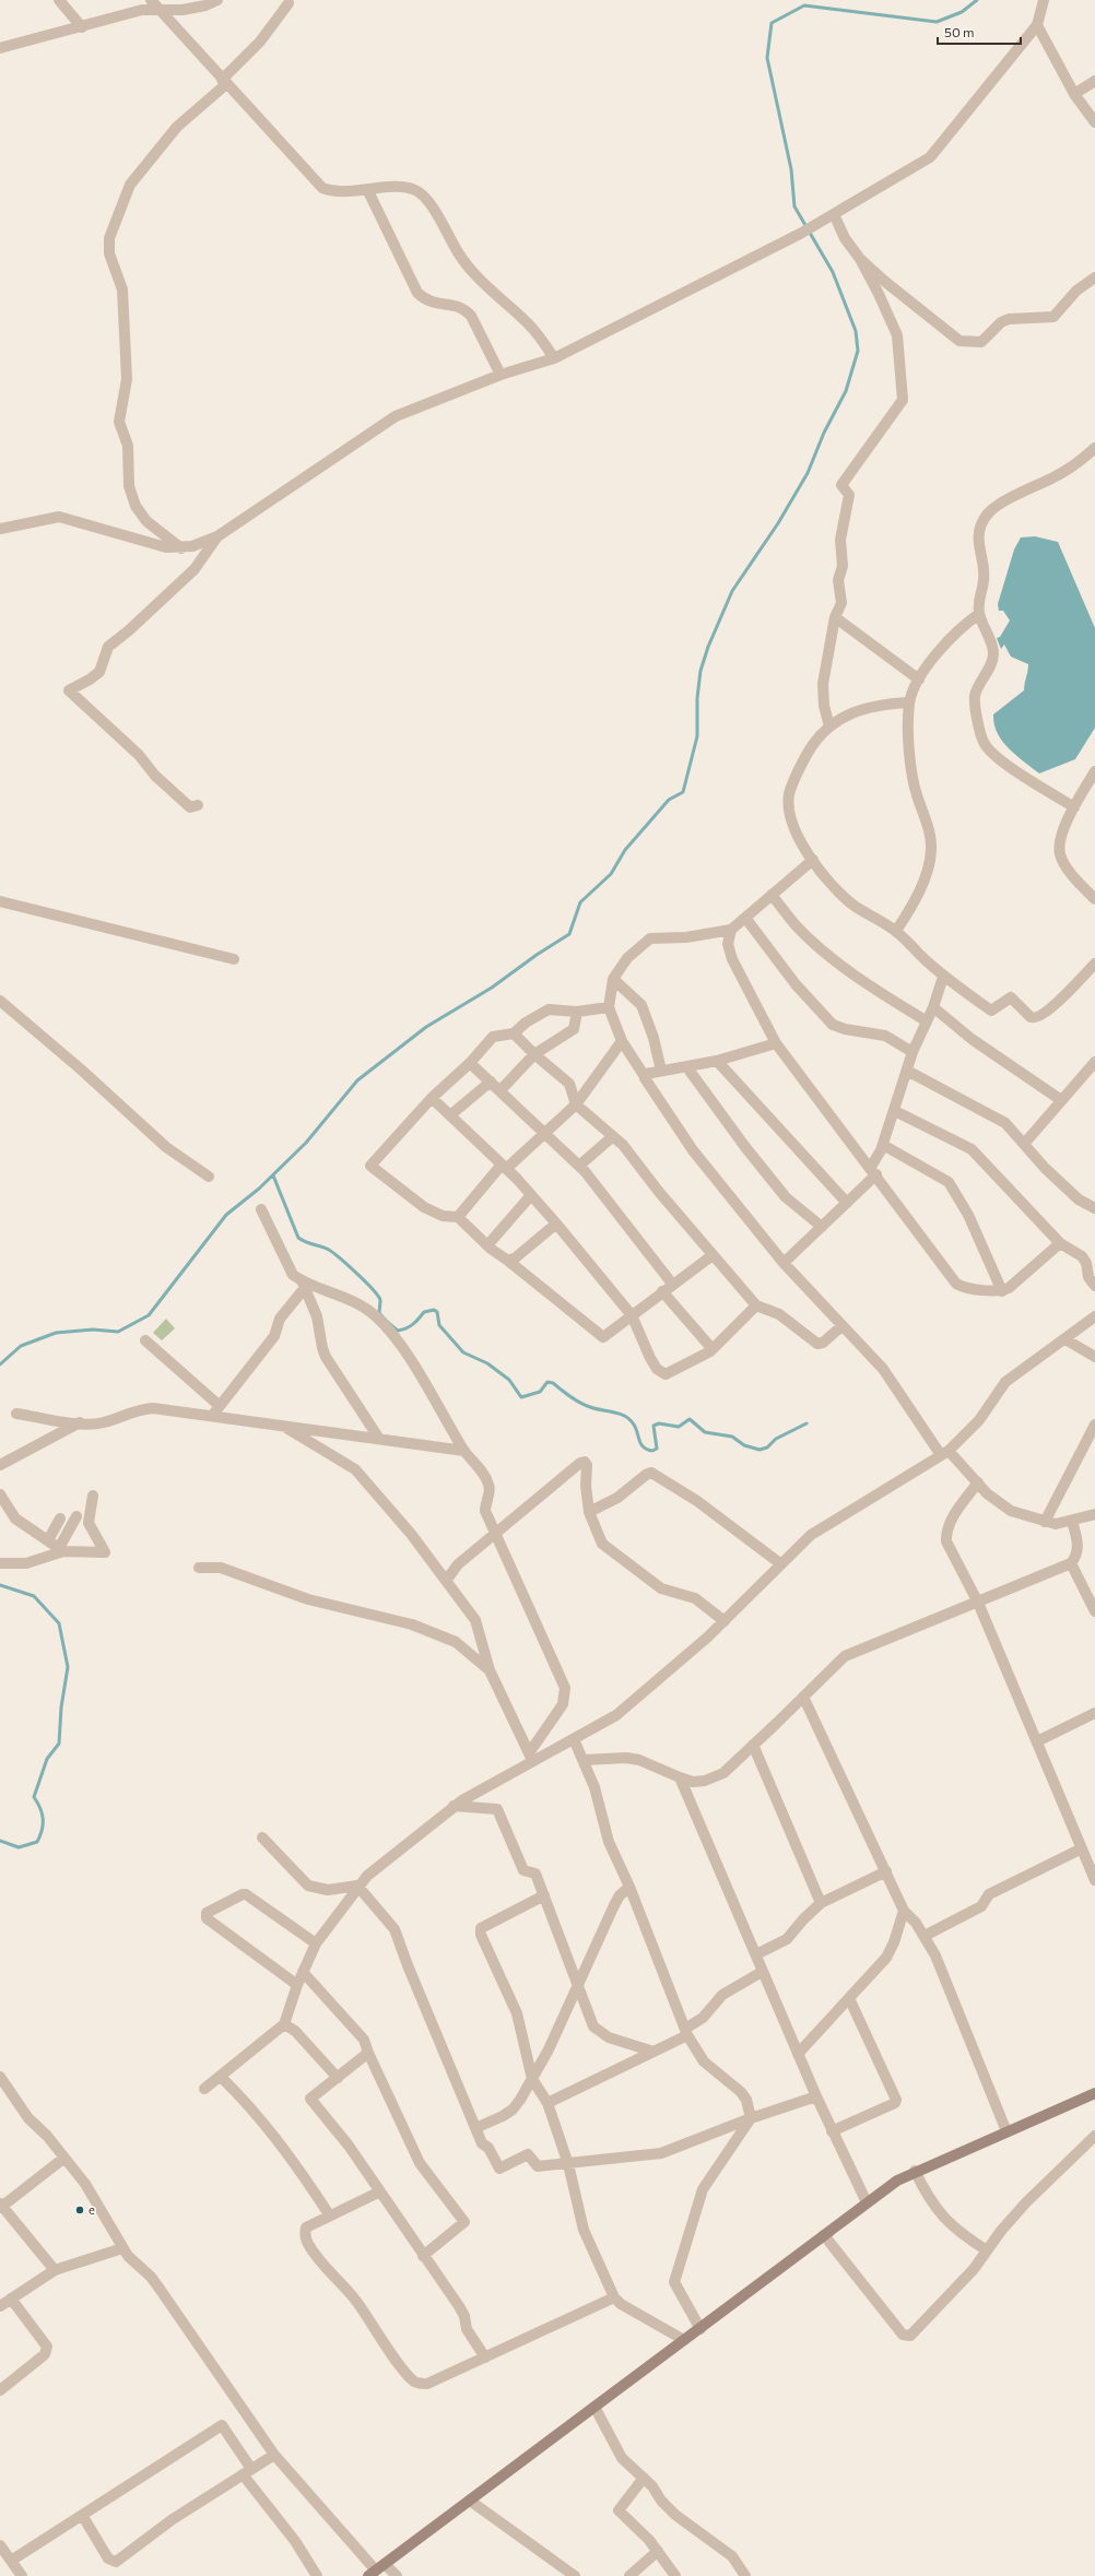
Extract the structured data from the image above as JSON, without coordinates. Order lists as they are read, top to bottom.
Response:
{
  "places": ["e"],
  "scale_bar": "50 m"
}
